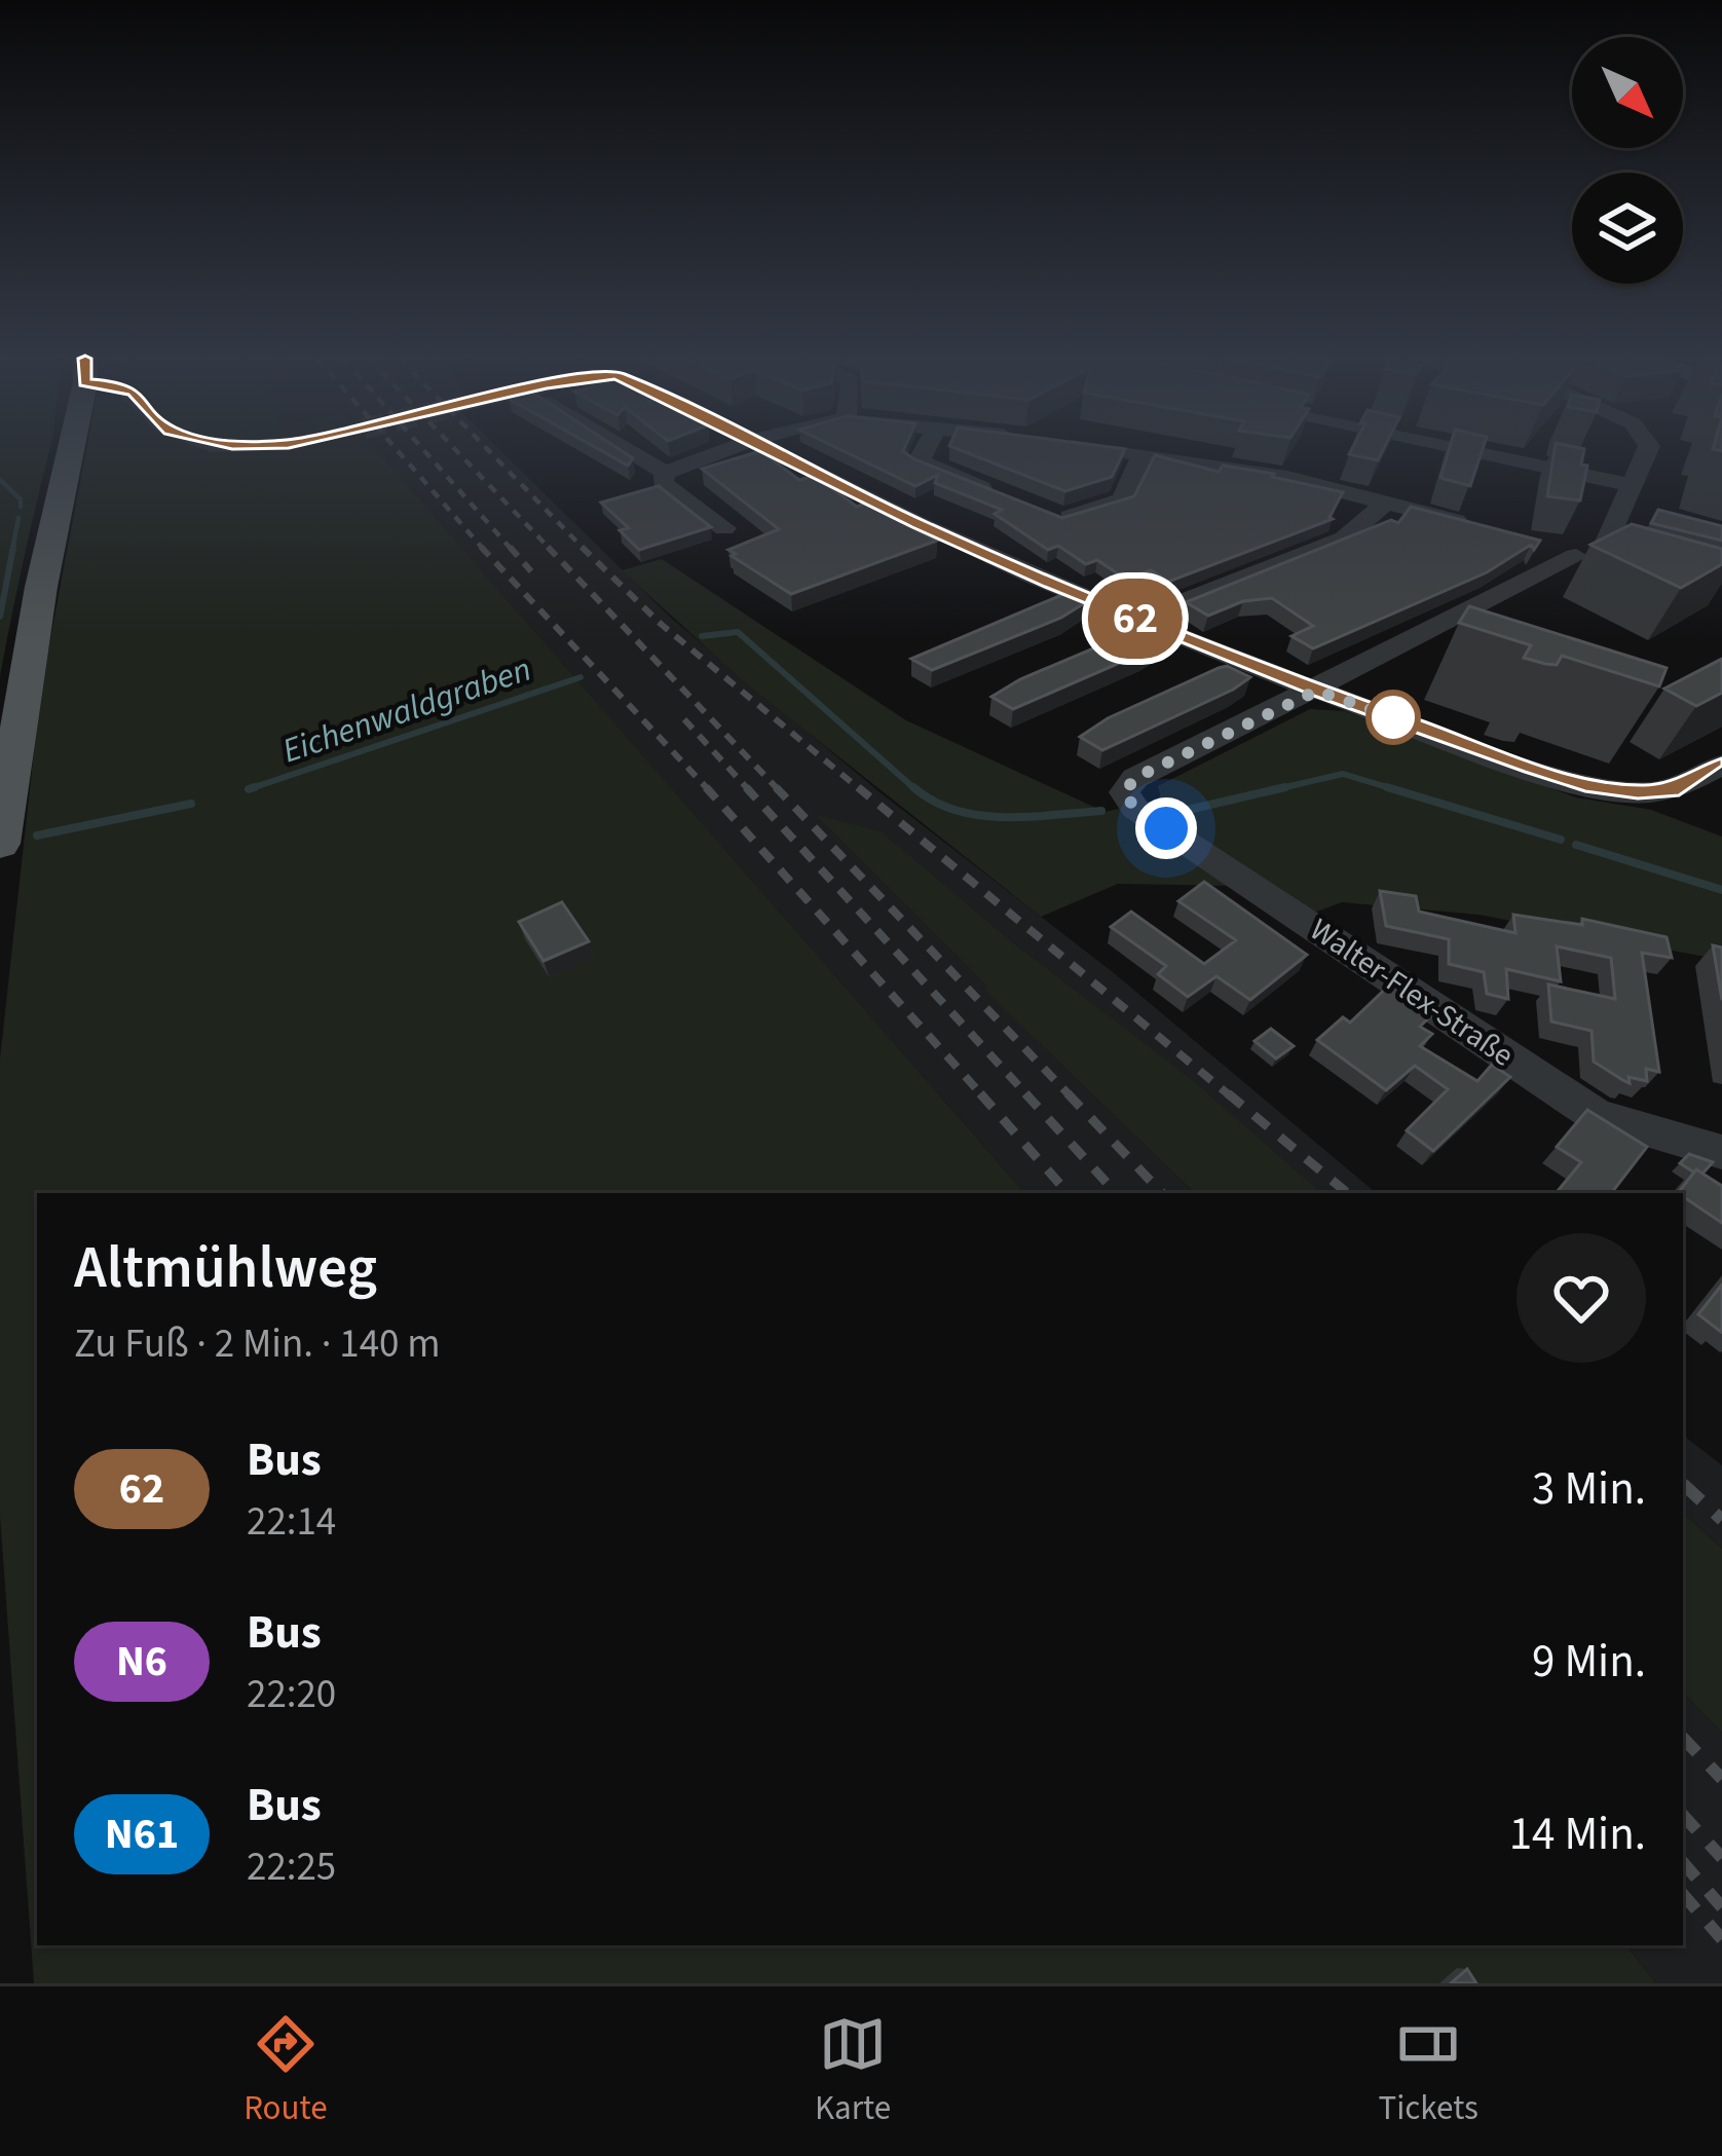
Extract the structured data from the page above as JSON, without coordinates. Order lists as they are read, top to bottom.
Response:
{
  "streets": {
    "street": ["Walter-Flex-Straße"]
  },
  "water": ["Eichenwaldgraben"],
  "lines": ["bus line 62"],
  "north": "bottom right",
  "page": {
    "on_map": "62",
    "heading": ["Altmühlweg", "Zu Fuß · 2 Min. · 140 m"],
    "list": [
      {
        "mark": "62",
        "name": "Bus",
        "note": "22:14",
        "value": "3 Min."
      },
      {
        "mark": "N6",
        "name": "Bus",
        "note": "22:20",
        "value": "9 Min."
      },
      {
        "mark": "N61",
        "name": "Bus",
        "note": "22:25",
        "value": "14 Min."
      }
    ],
    "tabs": ["Route", "Karte", "Tickets"]
  }
}
